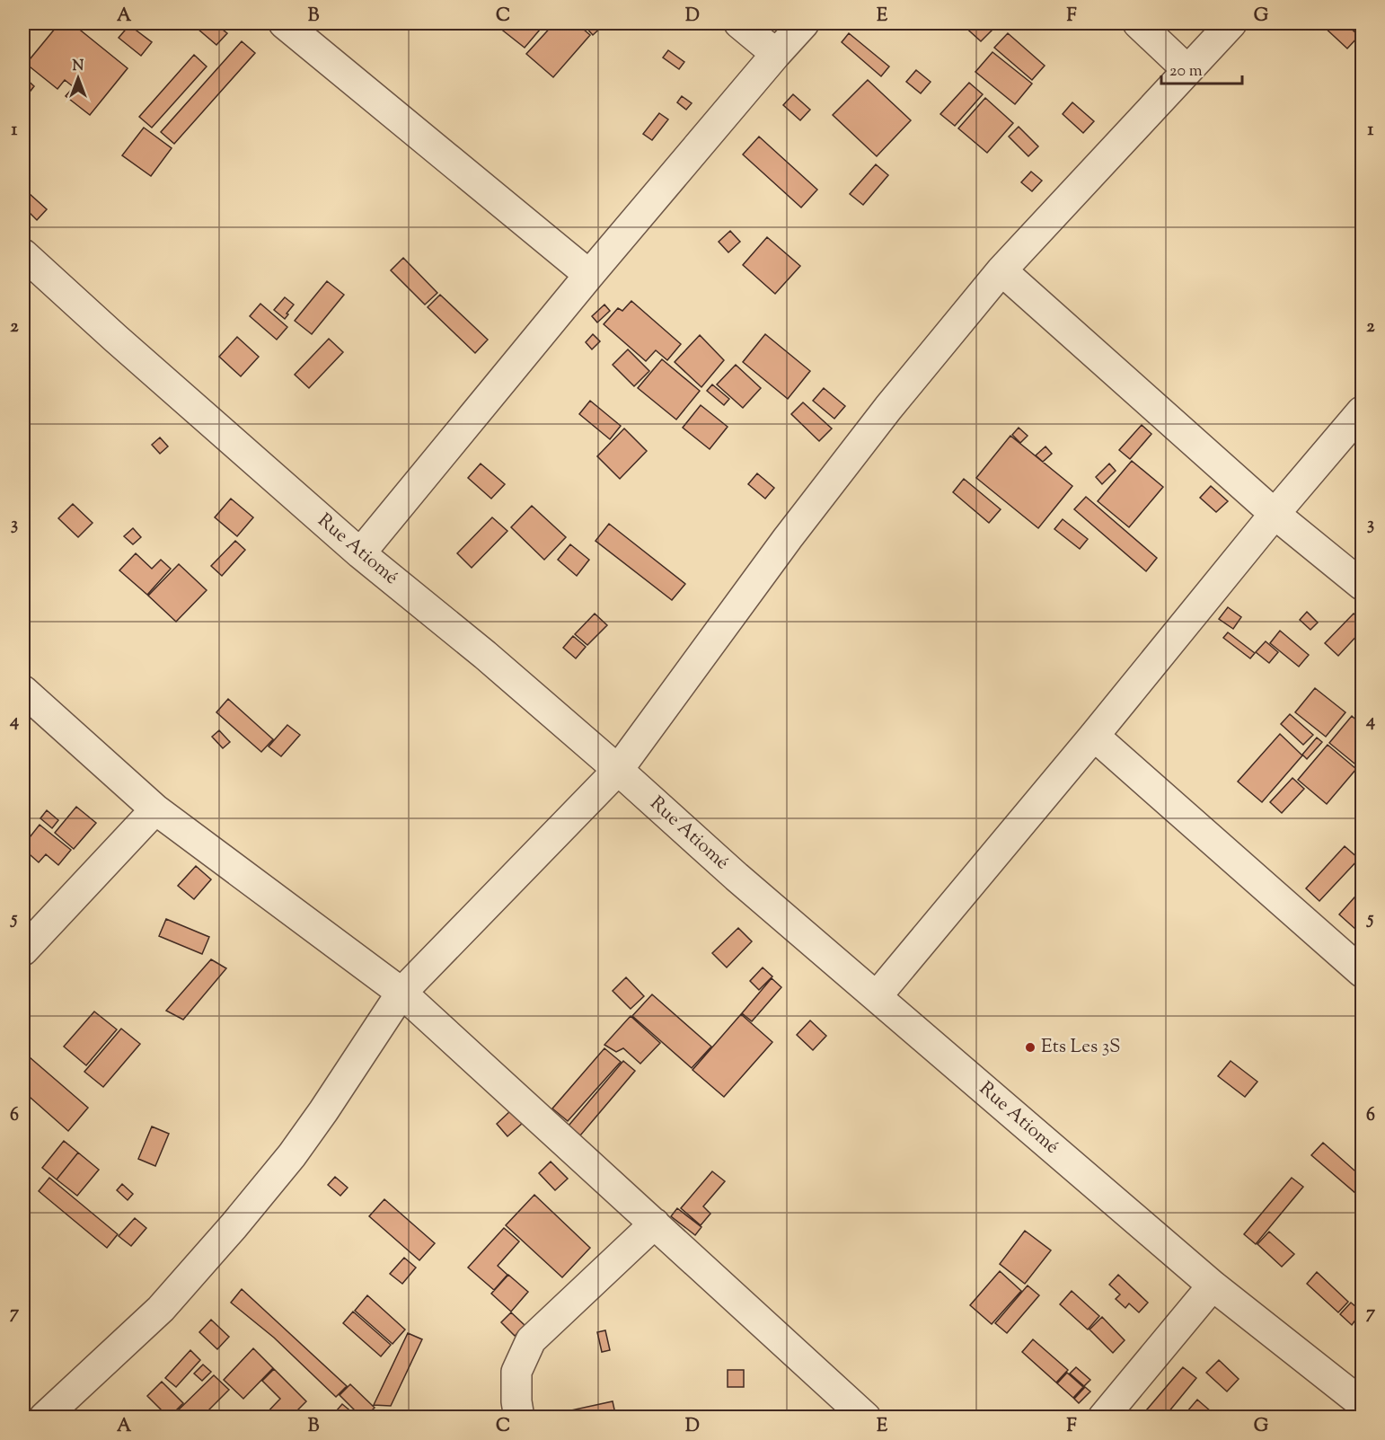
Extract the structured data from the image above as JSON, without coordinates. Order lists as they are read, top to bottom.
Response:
{
  "streets": {
    "street": ["Rue Atiomé"]
  },
  "places": ["Ets Les 3S"],
  "scale_bar": "20 m",
  "north": "top",
  "grid": {
    "columns": [
      "A",
      "B",
      "C",
      "D",
      "E",
      "F",
      "G"
    ],
    "rows": [
      "1",
      "2",
      "3",
      "4",
      "5",
      "6",
      "7"
    ]
  }
}
